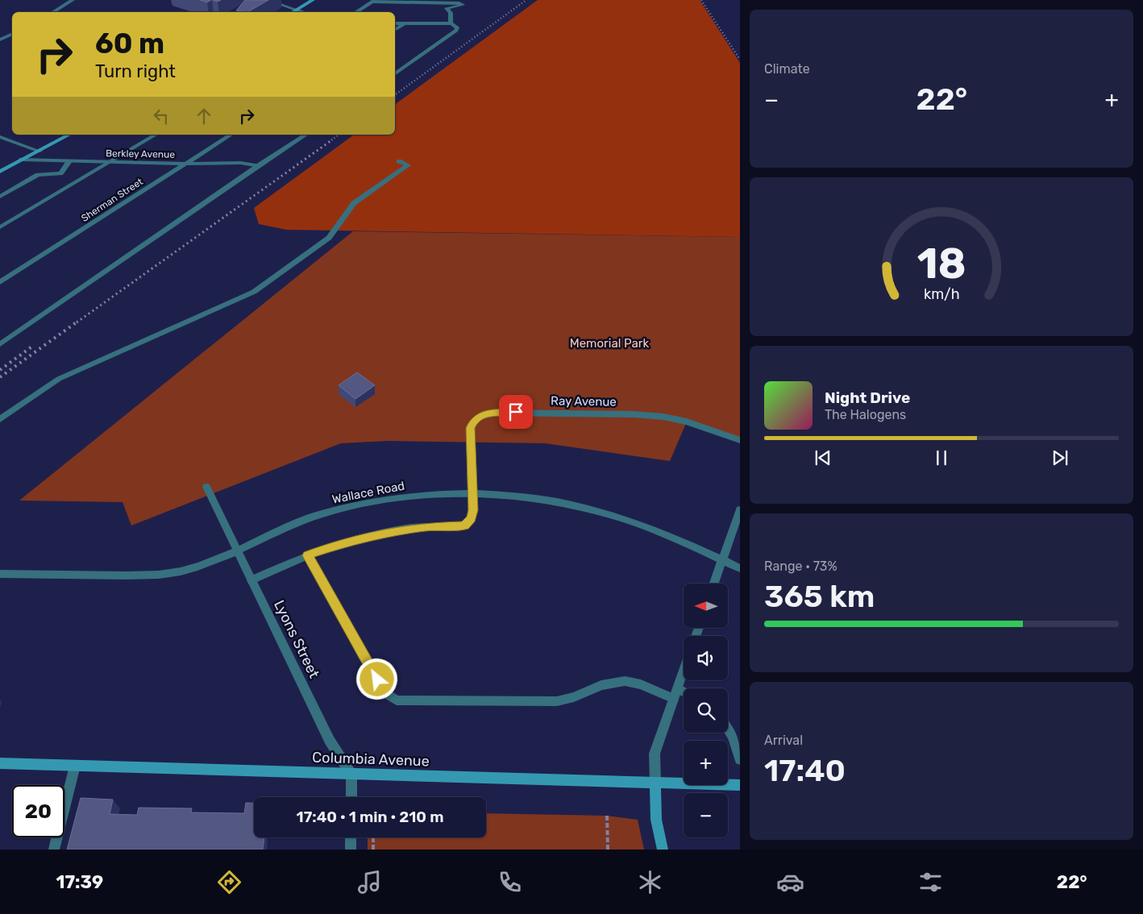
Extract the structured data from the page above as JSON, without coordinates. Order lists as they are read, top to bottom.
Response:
{
  "streets": {
    "street": [
      "Berkley Avenue",
      "Sherman Street",
      "Ray Avenue",
      "Wallace Road",
      "Lyons Street",
      "Columbia Avenue"
    ]
  },
  "crossings": [
    ["Berkley Avenue", "Sherman Street"],
    ["Ray Avenue", "Wallace Road"],
    ["Ray Avenue", "Lyons Street"],
    ["Wallace Road", "Lyons Street"],
    ["Lyons Street", "Columbia Avenue"]
  ],
  "parks": ["Memorial Park"],
  "north": "left",
  "page": {
    "tile": [
      "Climate",
      ["Range · 73%", "365 km"],
      ["Arrival", "17:40"]
    ],
    "turn": ["60 m", "Turn right"],
    "heat": ["−", "22°", "+"],
    "song": ["Night Drive", "The Halogens"],
    "map_buttons": ["+", "−"],
    "limit": "20",
    "trip": "17:40 · 1 min · 210 m",
    "tabs": ["17:39", "22°"],
    "gauge": ["18", "km/h"]
  }
}
